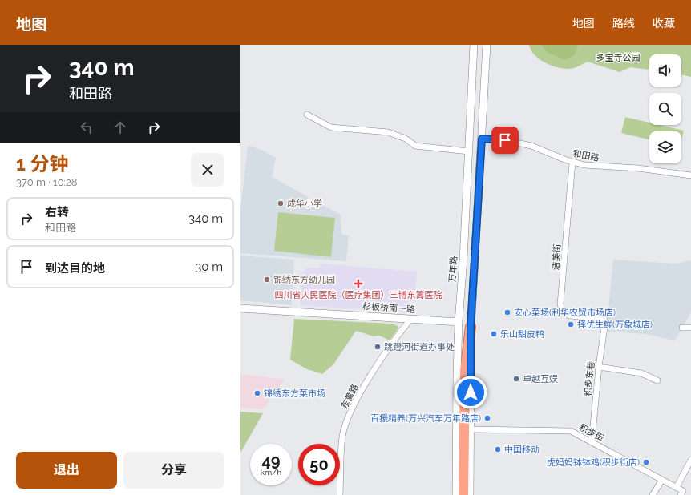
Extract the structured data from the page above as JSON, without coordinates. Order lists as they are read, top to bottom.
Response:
{
  "streets": {
    "main road": ["万年路", "杉板桥南一路"],
    "street": [
      "和田路",
      "洁美街",
      "积步东巷",
      "东篱路",
      "积步街"
    ]
  },
  "crossings": [
    ["和田路", "洁美街"],
    ["洁美街", "积步东巷"],
    ["万年路", "杉板桥南一路"],
    ["杉板桥南一路", "东篱路"],
    ["积步东巷", "积步街"]
  ],
  "parks": ["多宝寺公园"],
  "places": {
    "other": [
      "成华小学",
      "锦绣东方幼儿园",
      "安心菜场(利华农贸市场店)",
      "择优生鲜(万象城店)",
      "乐山甜皮鸭",
      "跳蹬河街道办事处",
      "卓越互娱",
      "锦绣东方菜市场",
      "百援精养(万兴汽车万年路店)",
      "中国移动",
      "虎妈妈钵钵鸡(积步街店)"
    ],
    "health": ["四川省人民医院（医疗集团）三博东篱医院"]
  },
  "page": {
    "header": "地图",
    "nav": ["地图", "路线", "收藏"],
    "turn": ["340 m", "和田路"],
    "heading": ["1 分钟", "370 m · 10:28"],
    "list": [
      {
        "name": "右转",
        "note": "和田路",
        "value": "340 m"
      },
      {
        "name": "到达目的地",
        "value": "30 m"
      }
    ],
    "speed": "49 km/h",
    "limit": "50",
    "buttons": ["退出", "分享"]
  }
}
